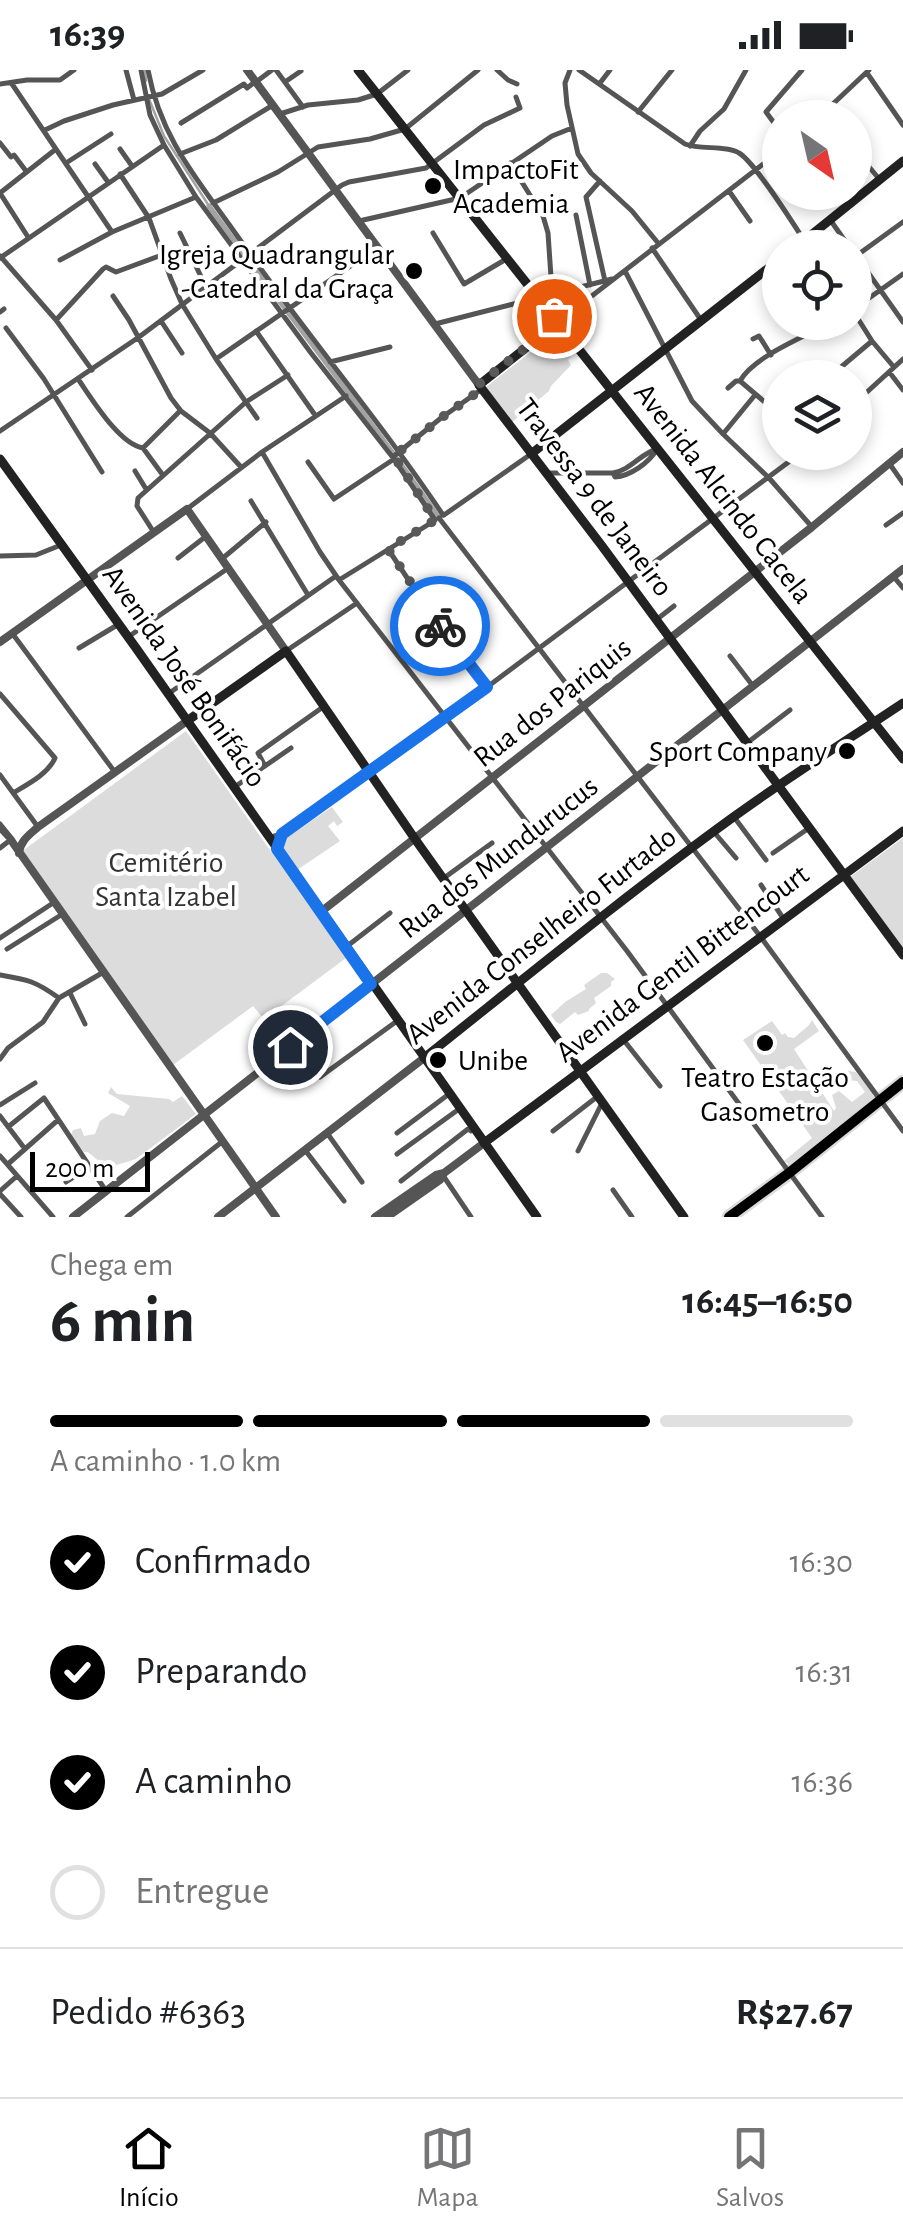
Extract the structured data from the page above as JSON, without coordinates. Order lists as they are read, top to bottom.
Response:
{
  "streets": {
    "main road": [
      "Avenida Alcindo Cacela",
      "Travessa 9 de Janeiro",
      "Avenida José Bonifácio",
      "Avenida Conselheiro Furtado",
      "Avenida Gentil Bittencourt"
    ],
    "street": ["Rua dos Pariquis", "Rua dos Mundurucus"]
  },
  "crossings": [
    ["Avenida Alcindo Cacela", "Rua dos Pariquis"],
    ["Avenida Alcindo Cacela", "Rua dos Mundurucus"],
    ["Avenida Alcindo Cacela", "Avenida Conselheiro Furtado"],
    ["Travessa 9 de Janeiro", "Rua dos Pariquis"],
    ["Travessa 9 de Janeiro", "Rua dos Mundurucus"],
    ["Travessa 9 de Janeiro", "Avenida Conselheiro Furtado"],
    ["Travessa 9 de Janeiro", "Avenida Gentil Bittencourt"],
    ["Avenida José Bonifácio", "Rua dos Pariquis"],
    ["Avenida José Bonifácio", "Rua dos Mundurucus"],
    ["Avenida José Bonifácio", "Avenida Conselheiro Furtado"],
    ["Avenida José Bonifácio", "Avenida Gentil Bittencourt"]
  ],
  "parks": ["Cemitério Santa Izabel"],
  "places": [
    "ImpactoFit Academia",
    "Igreja Quadrangular -Catedral da Graça",
    "Sport Company",
    "Teatro Estação Gasometro",
    "Unibe"
  ],
  "scale_bar": "200 m",
  "north": "bottom right",
  "page": {
    "status": "16:39",
    "scale": "200 m",
    "heading": ["6 min", "Chega em", "16:45–16:50"],
    "panel": ["Pedido #6363", "R$27.67"],
    "bar": "A caminho · 1.0 km",
    "list": [
      ["Confirmado", "16:30"],
      ["Preparando", "16:31"],
      ["A caminho", "16:36"],
      "Entregue"
    ],
    "tabs": ["Início", "Mapa", "Salvos"]
  }
}
